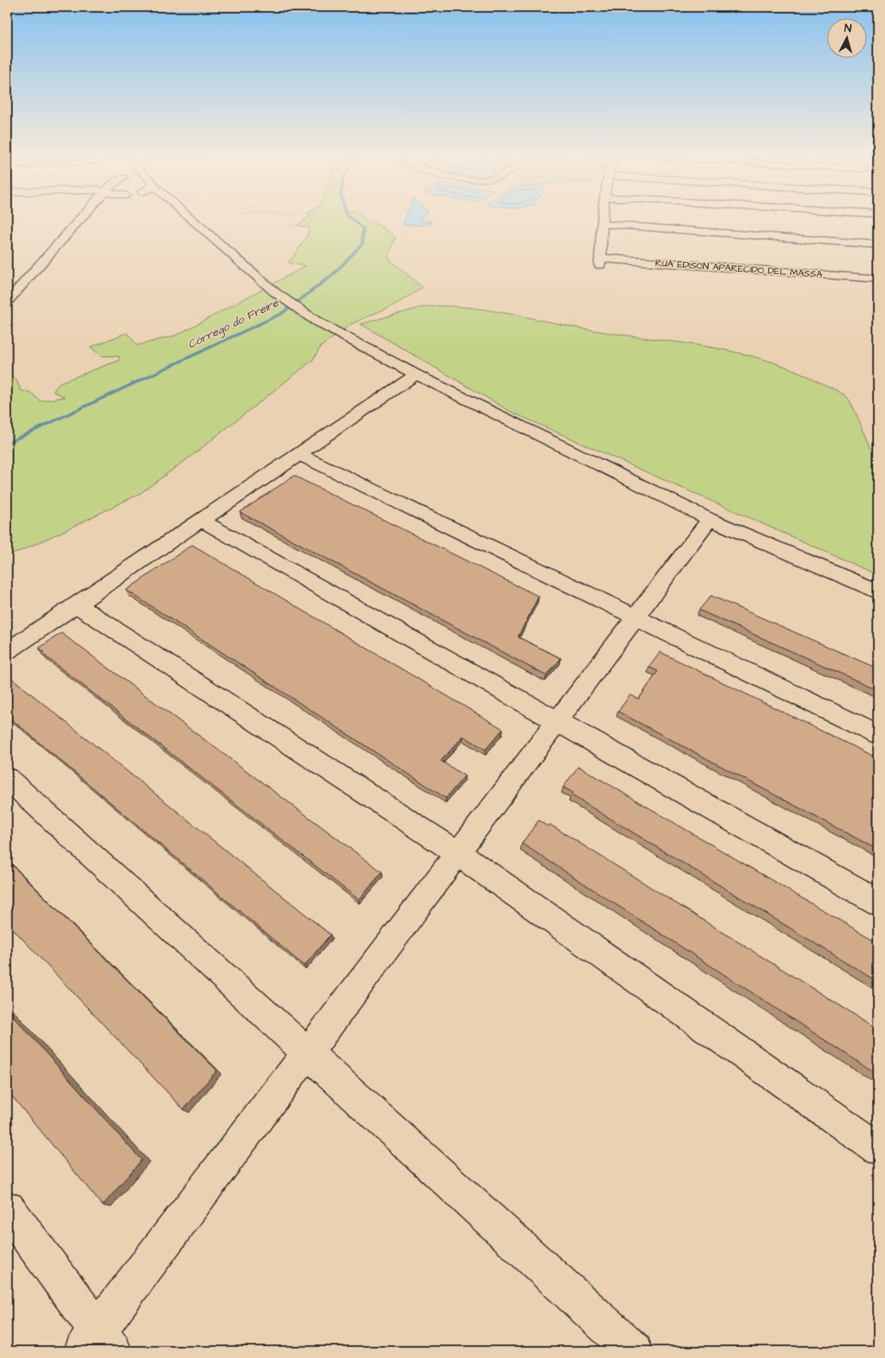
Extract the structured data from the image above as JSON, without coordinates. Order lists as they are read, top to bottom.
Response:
{
  "streets": {
    "street": ["RUA EDISON APARECIDO DEL MASSA"]
  },
  "water": ["Córrego do Freire"],
  "north": "top"
}
